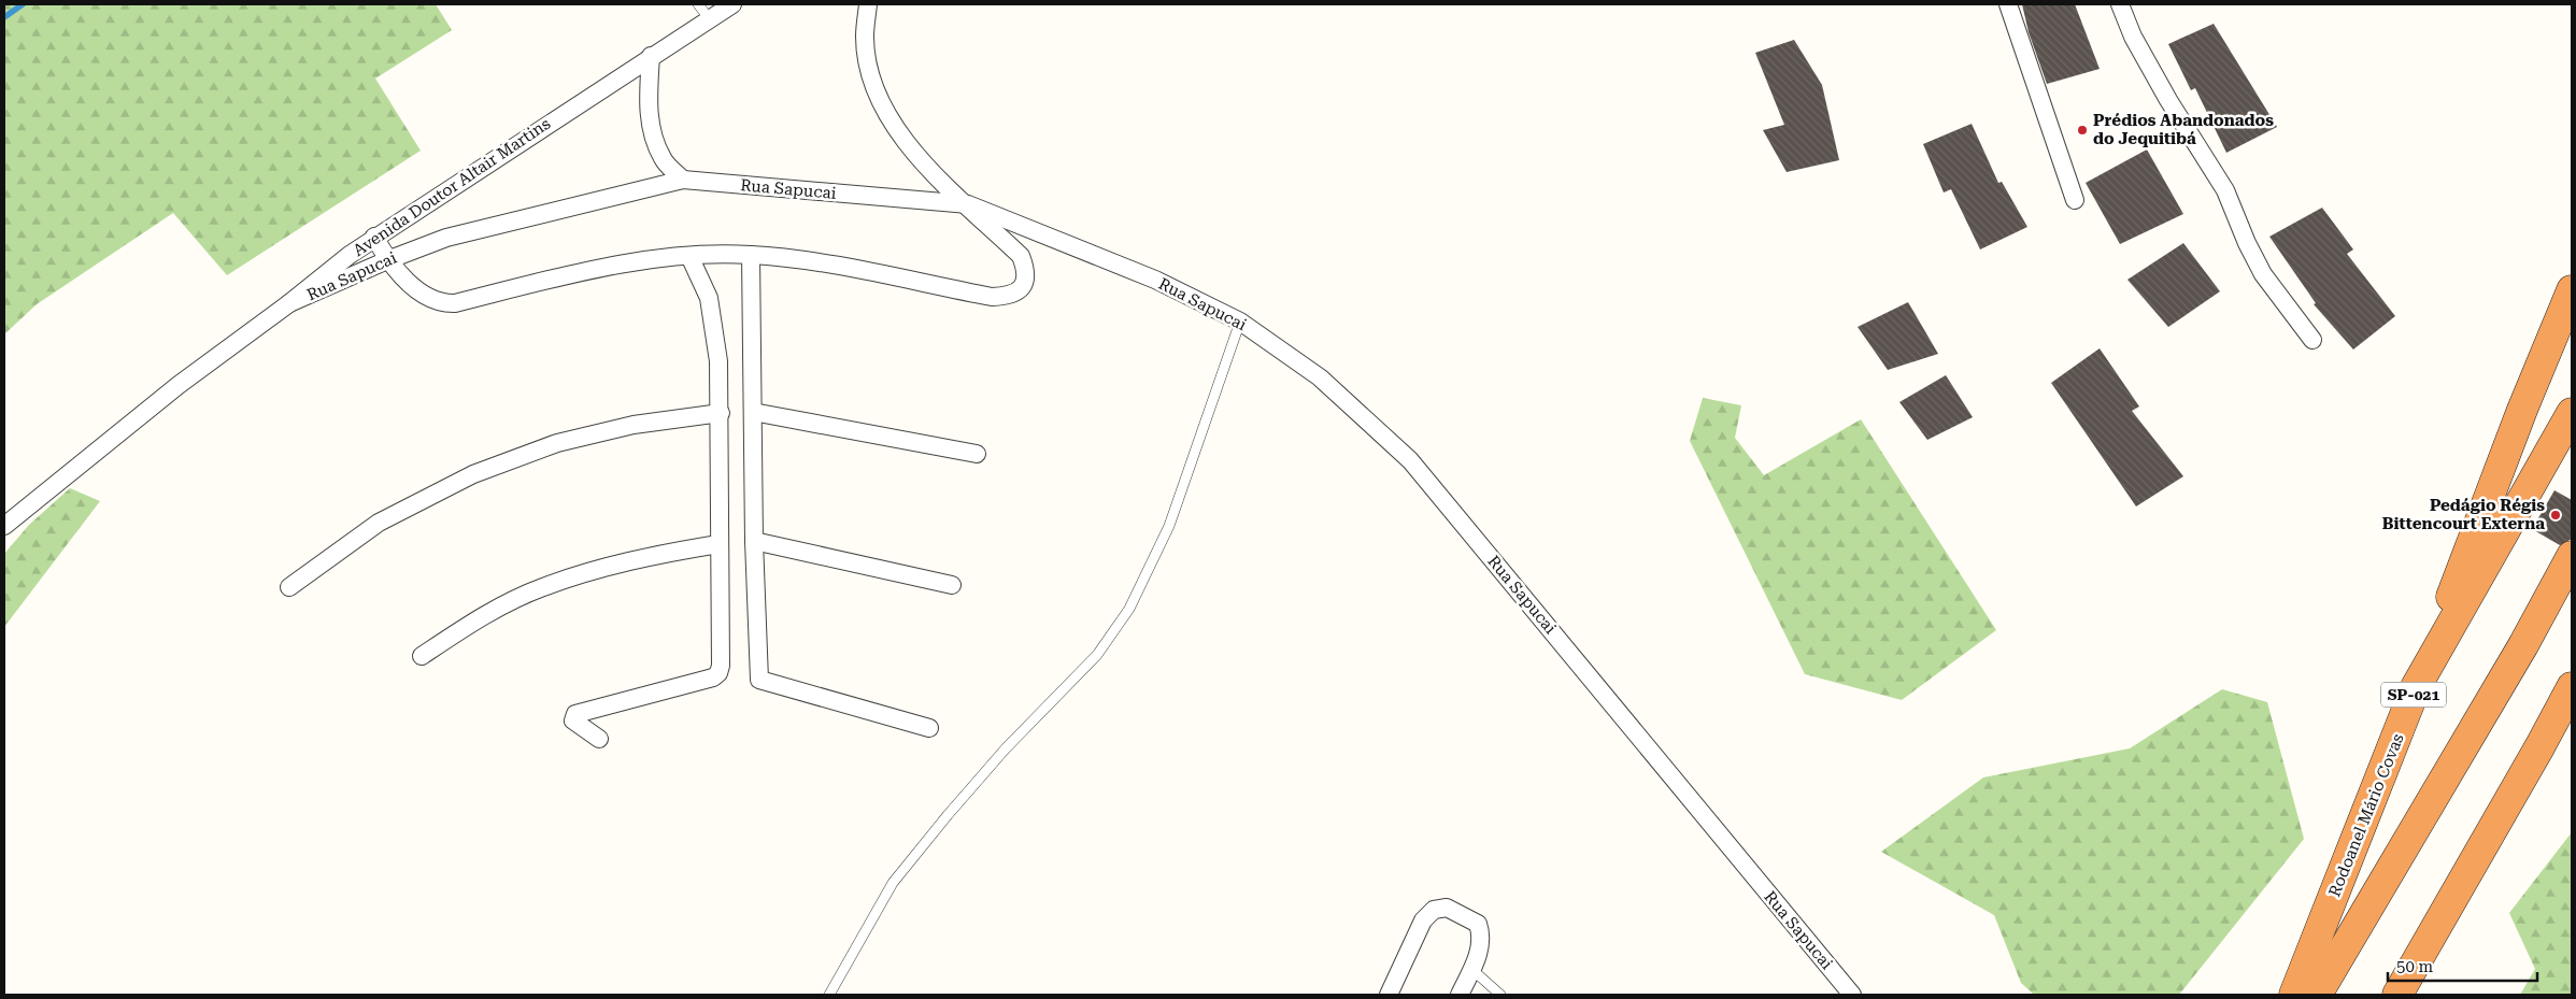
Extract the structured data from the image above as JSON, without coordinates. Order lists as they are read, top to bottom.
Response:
{
  "streets": {
    "highway": ["SP-021", "Rodoanel Mário Covas"],
    "street": ["Avenida Doutor Altair Martins", "Rua Sapucai"]
  },
  "crossings": [
    ["Avenida Doutor Altair Martins", "Rua Sapucai"]
  ],
  "places": ["Prédios Abandonados do Jequitibá", "Pedágio Régis Bittencourt Externa"],
  "scale_bar": "50 m"
}
